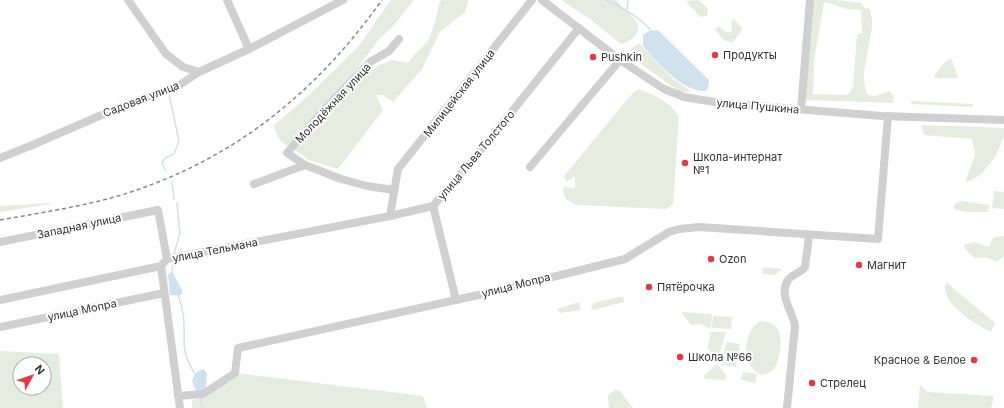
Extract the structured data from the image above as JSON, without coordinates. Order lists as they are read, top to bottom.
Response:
{
  "streets": {
    "street": [
      "Милицейская улица",
      "Садовая улица",
      "Молодёжная улица",
      "улица Пушкина",
      "улица Льва Толстого",
      "Западная улица",
      "улица Тельмана",
      "улица Мопра"
    ]
  },
  "crossings": [
    ["Милицейская улица", "улица Тельмана"],
    ["улица Пушкина", "улица Льва Толстого"],
    ["улица Пушкина", "улица Мопра"],
    ["улица Льва Толстого", "улица Тельмана"],
    ["улица Льва Толстого", "улица Мопра"],
    ["Западная улица", "улица Тельмана"]
  ],
  "places": [
    "Продукты",
    "Pushkin",
    "Школа-интернат №1",
    "Ozon",
    "Магнит",
    "Пятёрочка",
    "Школа №66",
    "Красное & Белое",
    "Стрелец"
  ],
  "north": "top right"
}
